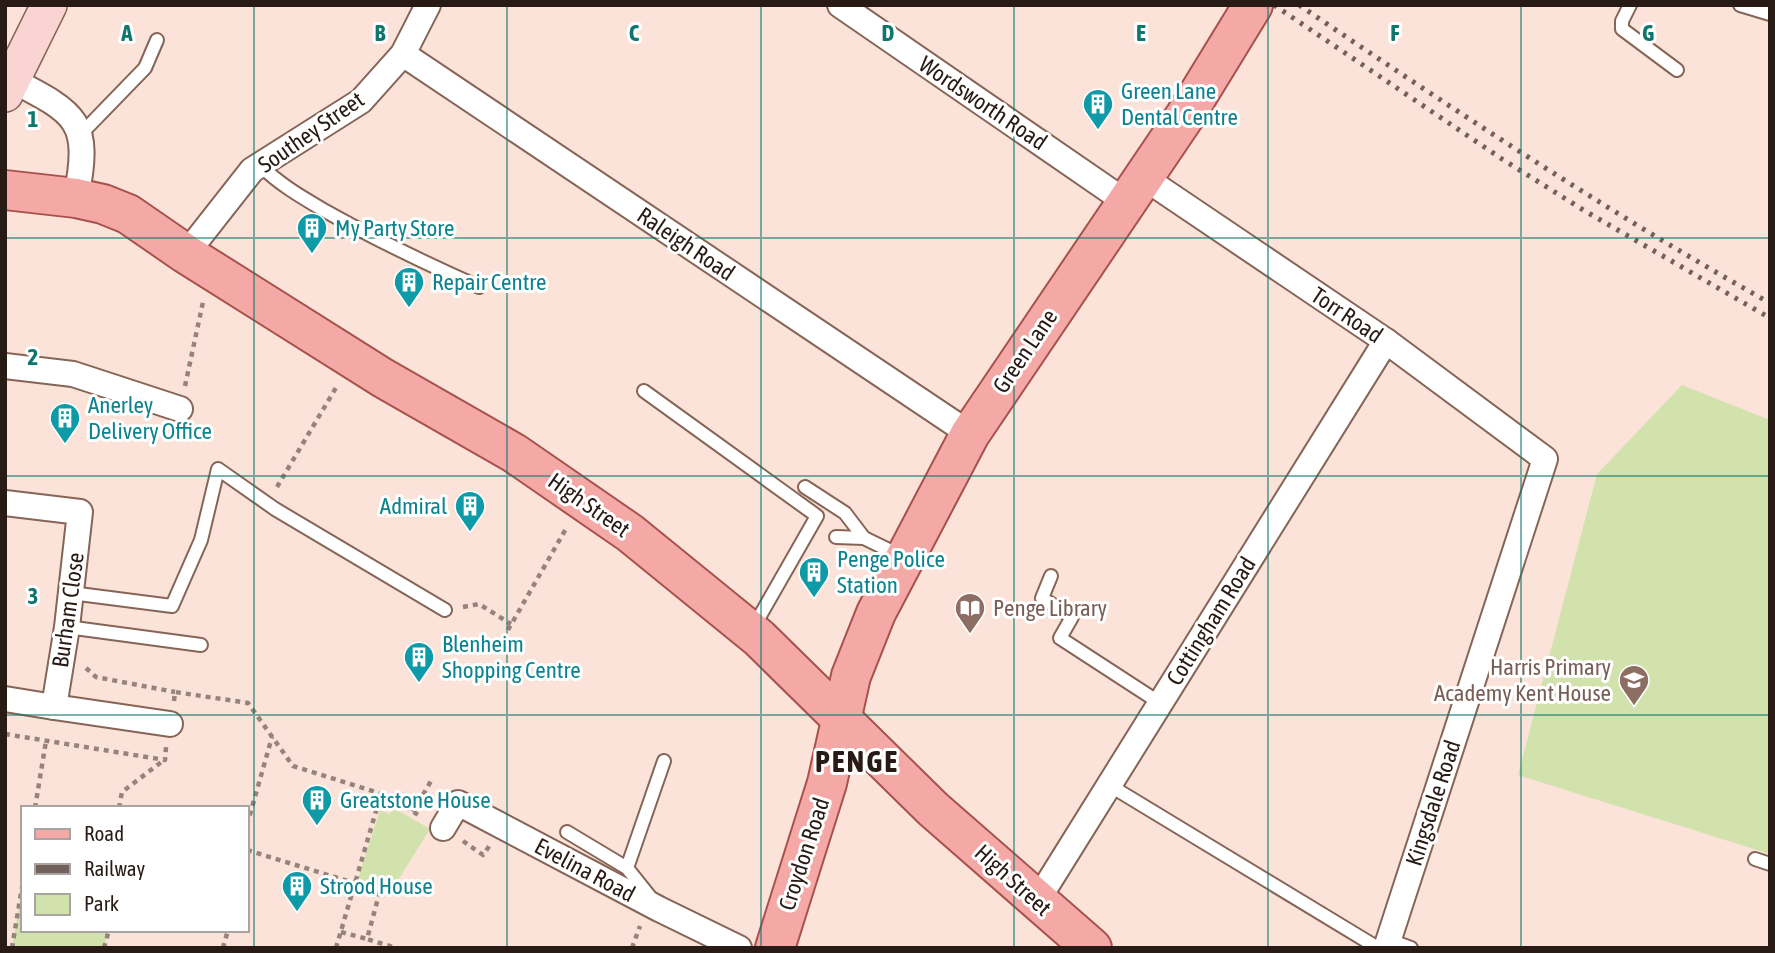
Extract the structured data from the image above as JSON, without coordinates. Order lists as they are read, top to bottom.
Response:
{
  "streets": {
    "main road": ["Green Lane", "High Street", "Croydon Road"],
    "street": [
      "Wordsworth Road",
      "Southey Street",
      "Raleigh Road",
      "Torr Road",
      "Burham Close",
      "Cottingham Road",
      "Kingsdale Road",
      "Evelina Road"
    ]
  },
  "crossings": [
    ["Wordsworth Road", "Torr Road"],
    ["Wordsworth Road", "Green Lane"],
    ["Southey Street", "Raleigh Road"],
    ["Southey Street", "High Street"],
    ["Raleigh Road", "Green Lane"],
    ["Torr Road", "Green Lane"],
    ["Torr Road", "Cottingham Road"],
    ["Torr Road", "Kingsdale Road"],
    ["Green Lane", "High Street"],
    ["Green Lane", "Croydon Road"],
    ["High Street", "Cottingham Road"],
    ["High Street", "Croydon Road"]
  ],
  "districts": ["PENGE"],
  "places": {
    "building": [
      "Green Lane Dental Centre",
      "My Party Store",
      "Repair Centre",
      "Anerley Delivery Office",
      "Admiral",
      "Penge Police Station",
      "Blenheim Shopping Centre",
      "Greatstone House",
      "Strood House"
    ],
    "library": ["Penge Library"],
    "school or university": ["Harris Primary Academy Kent House"]
  },
  "legend": ["Road", "Railway", "Park"],
  "grid": {
    "columns": [
      "A",
      "B",
      "C",
      "D",
      "E",
      "F",
      "G"
    ],
    "rows": ["1", "2", "3"]
  }
}
